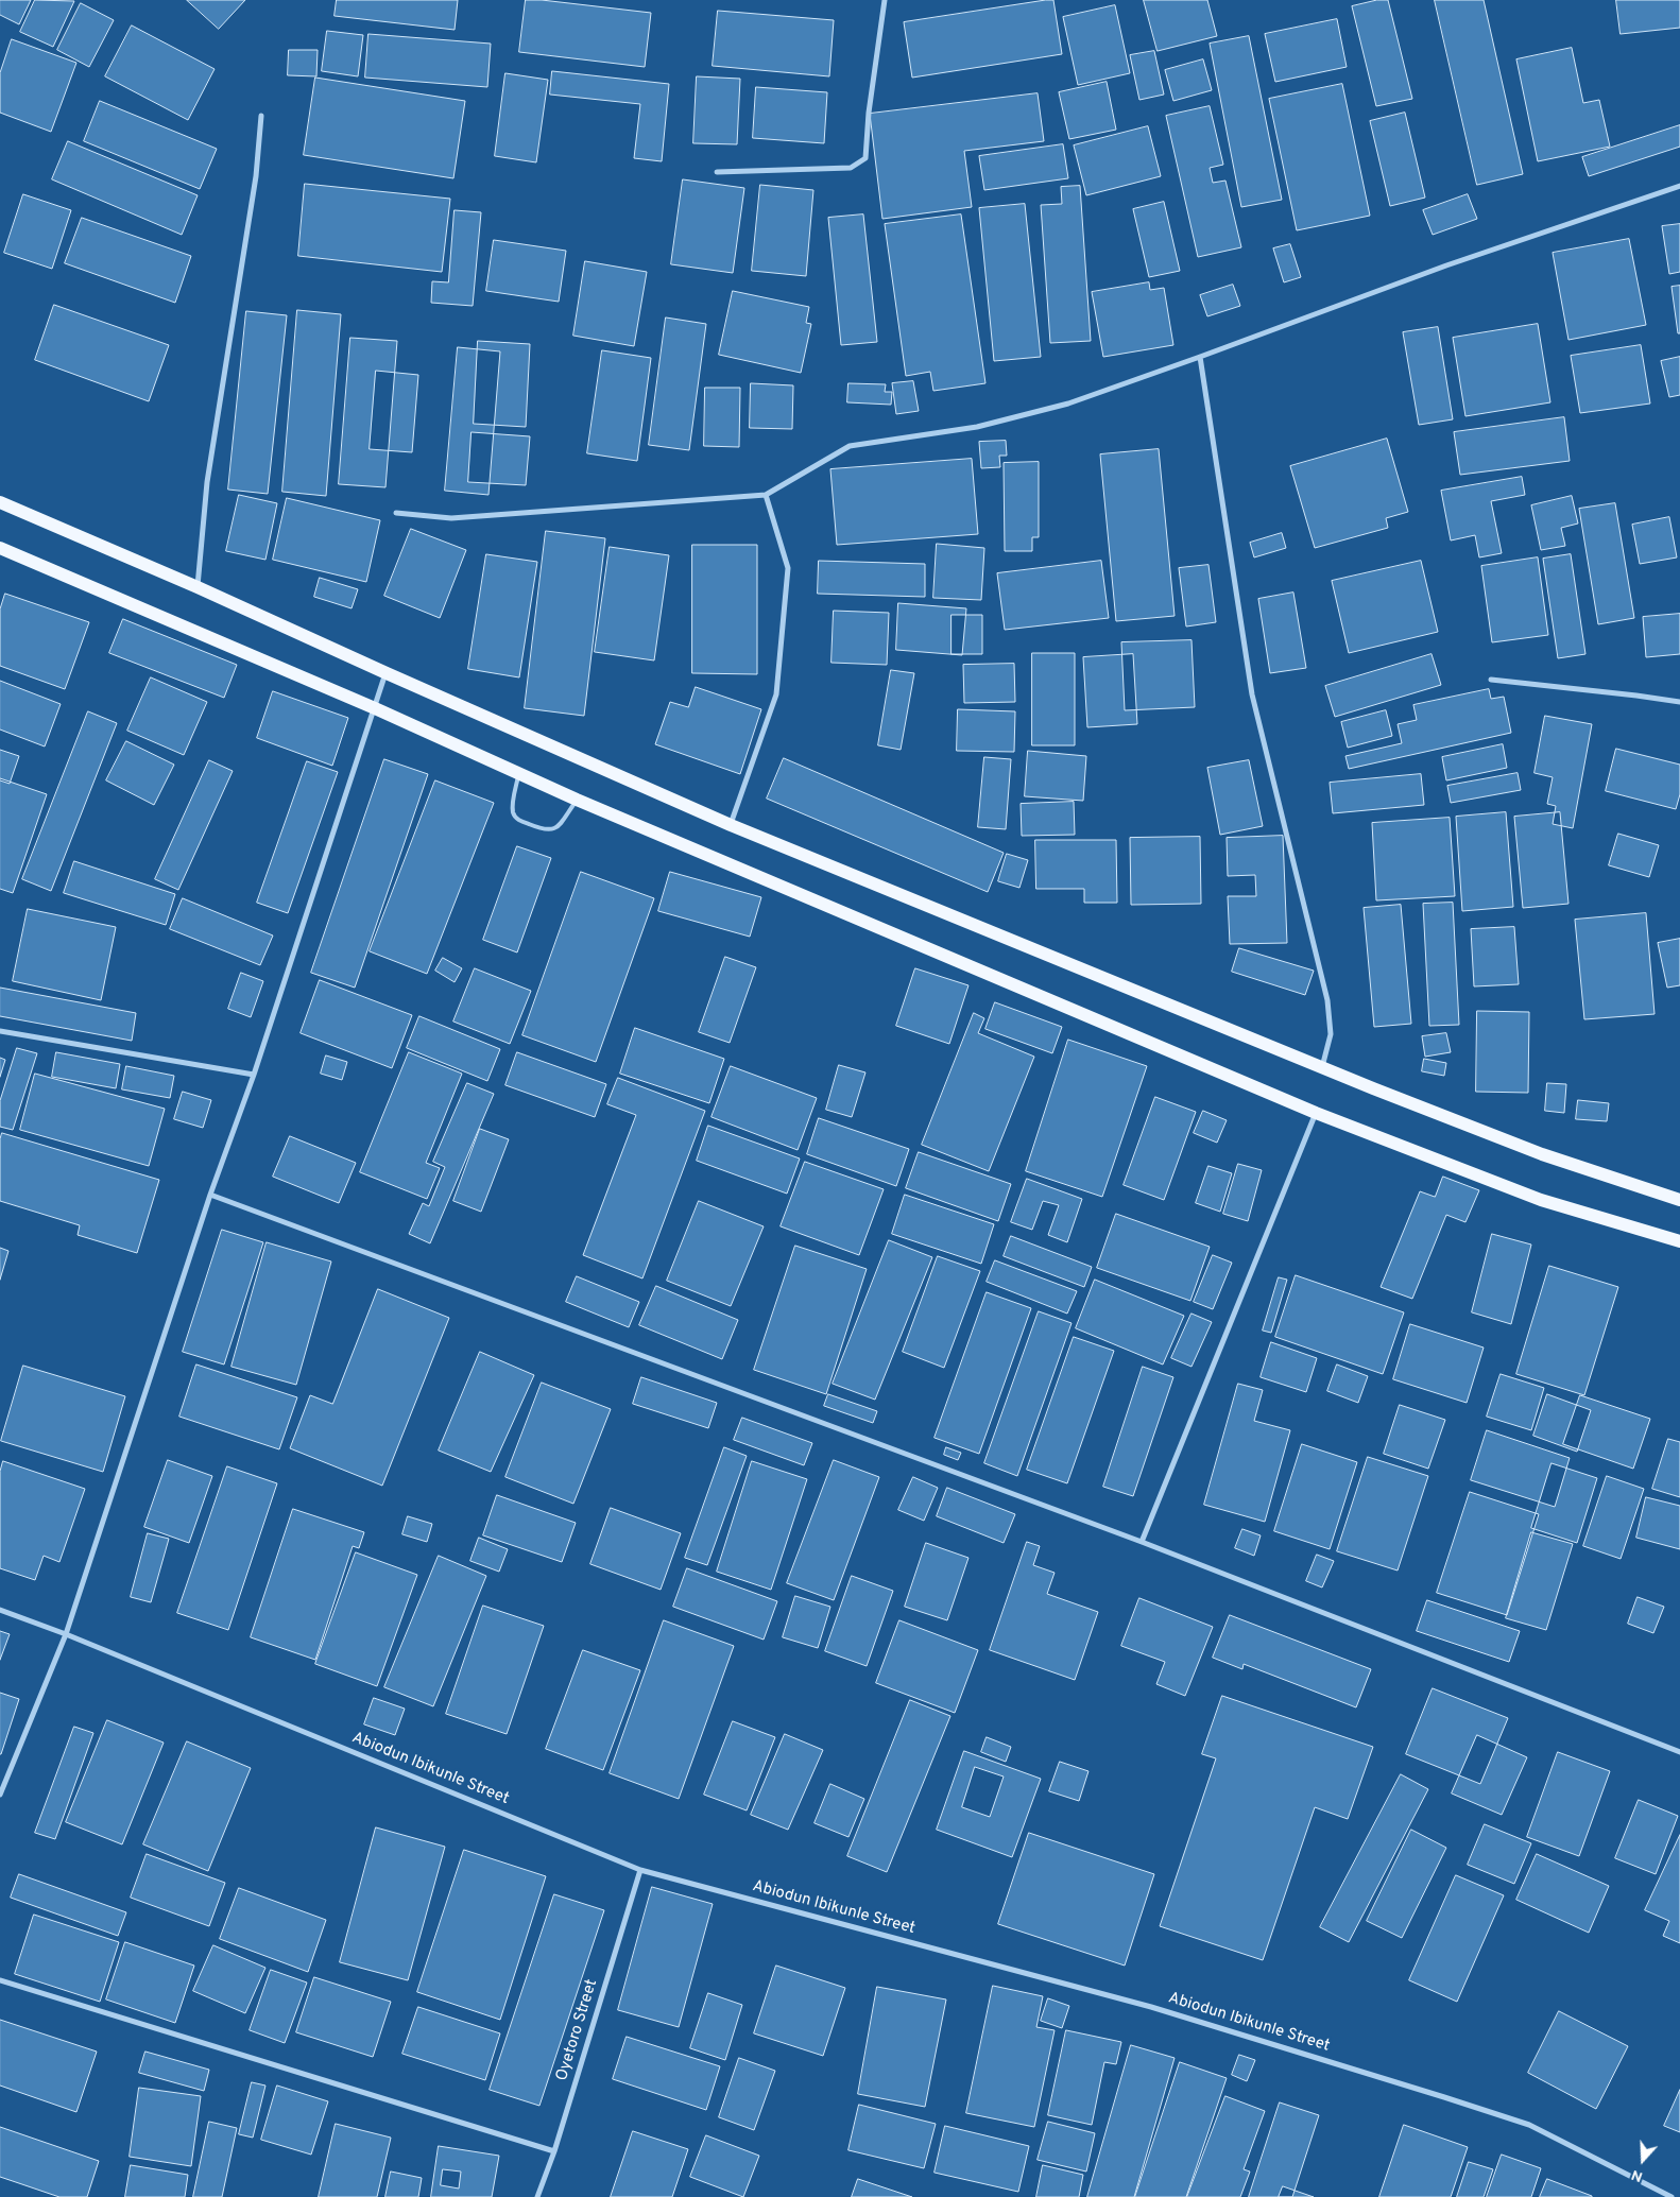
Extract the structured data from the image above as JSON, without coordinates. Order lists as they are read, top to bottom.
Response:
{
  "streets": {
    "street": ["Abiodun Ibikunle Street", "Oyetoro Street"]
  },
  "crossings": [
    ["Abiodun Ibikunle Street", "Oyetoro Street"]
  ],
  "north": "bottom"
}
